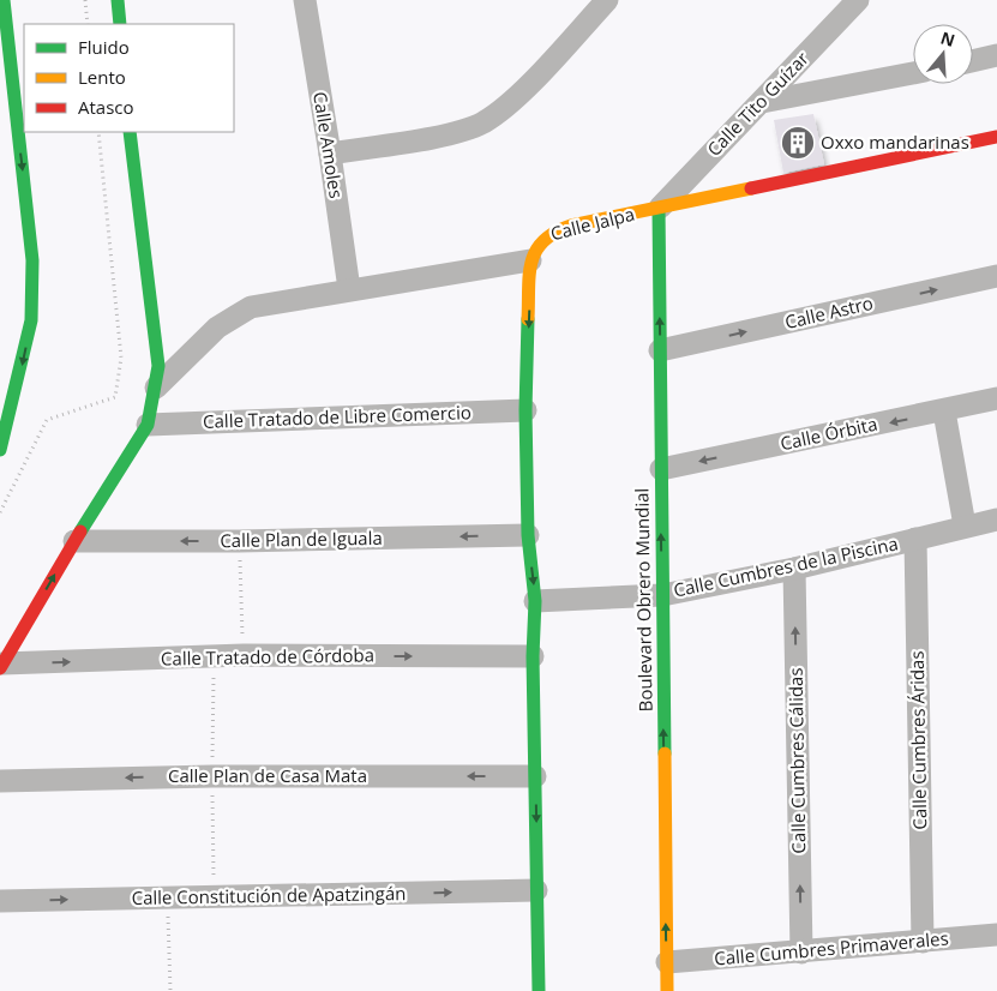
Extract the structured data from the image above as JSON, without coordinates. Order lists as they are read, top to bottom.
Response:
{
  "streets": {
    "street": [
      "Calle Tito Guízar",
      "Calle Amoles",
      "Calle Jalpa",
      "Calle Astro",
      "Calle Tratado de Libre Comercio",
      "Calle Órbita",
      "Calle Plan de Iguala",
      "Calle Cumbres de la Piscina",
      "Boulevard Obrero Mundial",
      "Calle Tratado de Córdoba",
      "Calle Cumbres Áridas",
      "Calle Cumbres Cálidas",
      "Calle Plan de Casa Mata",
      "Calle Constitución de Apatzingán",
      "Calle Cumbres Primaverales"
    ]
  },
  "crossings": [
    ["Calle Tito Guízar", "Calle Jalpa"],
    ["Calle Tito Guízar", "Boulevard Obrero Mundial"],
    ["Calle Jalpa", "Boulevard Obrero Mundial"],
    ["Calle Astro", "Boulevard Obrero Mundial"],
    ["Calle Órbita", "Boulevard Obrero Mundial"],
    ["Calle Cumbres de la Piscina", "Boulevard Obrero Mundial"],
    ["Calle Cumbres de la Piscina", "Calle Cumbres Áridas"],
    ["Calle Cumbres de la Piscina", "Calle Cumbres Cálidas"],
    ["Boulevard Obrero Mundial", "Calle Cumbres Primaverales"],
    ["Calle Cumbres Áridas", "Calle Cumbres Primaverales"],
    ["Calle Cumbres Cálidas", "Calle Cumbres Primaverales"]
  ],
  "one_way": [
    "Calle Astro",
    "Calle Órbita",
    "Calle Plan de Iguala",
    "Boulevard Obrero Mundial",
    "Calle Tratado de Córdoba",
    "Calle Cumbres Cálidas",
    "Calle Plan de Casa Mata",
    "Calle Constitución de Apatzingán"
  ],
  "places": {
    "building": ["Oxxo mandarinas"]
  },
  "legend": ["Fluido", "Lento", "Atasco"],
  "north": "top"
}
